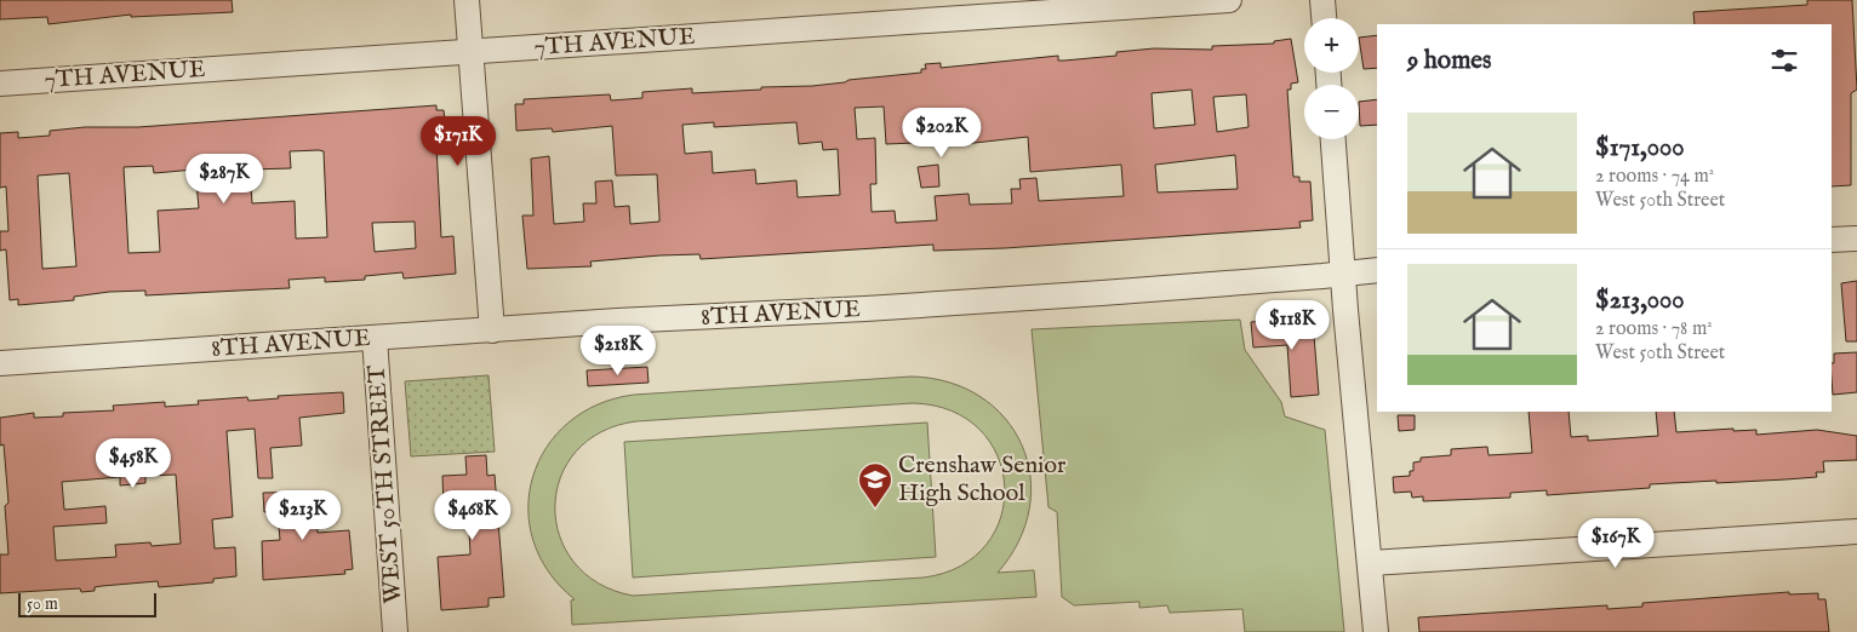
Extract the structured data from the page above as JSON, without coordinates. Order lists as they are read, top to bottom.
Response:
{
  "streets": {
    "street": ["7TH AVENUE", "8TH AVENUE", "WEST 50TH STREET"]
  },
  "crossings": [
    ["8TH AVENUE", "WEST 50TH STREET"]
  ],
  "places": {
    "school or university": ["Crenshaw Senior High School"]
  },
  "scale_bar": "50 m",
  "page": {
    "map_buttons": ["+", "−"],
    "heading": "9 homes",
    "list": [
      {
        "name": "$171,000",
        "note": "2 rooms · 74 m² · West 50th Street"
      },
      {
        "name": "$213,000",
        "note": "2 rooms · 78 m² · West 50th Street"
      }
    ],
    "price": [
      "$202K",
      "$171K",
      "$287K",
      "$118K",
      "$218K",
      "$458K",
      "$213K",
      "$468K",
      "$167K"
    ],
    "scale": "50 m"
  }
}
